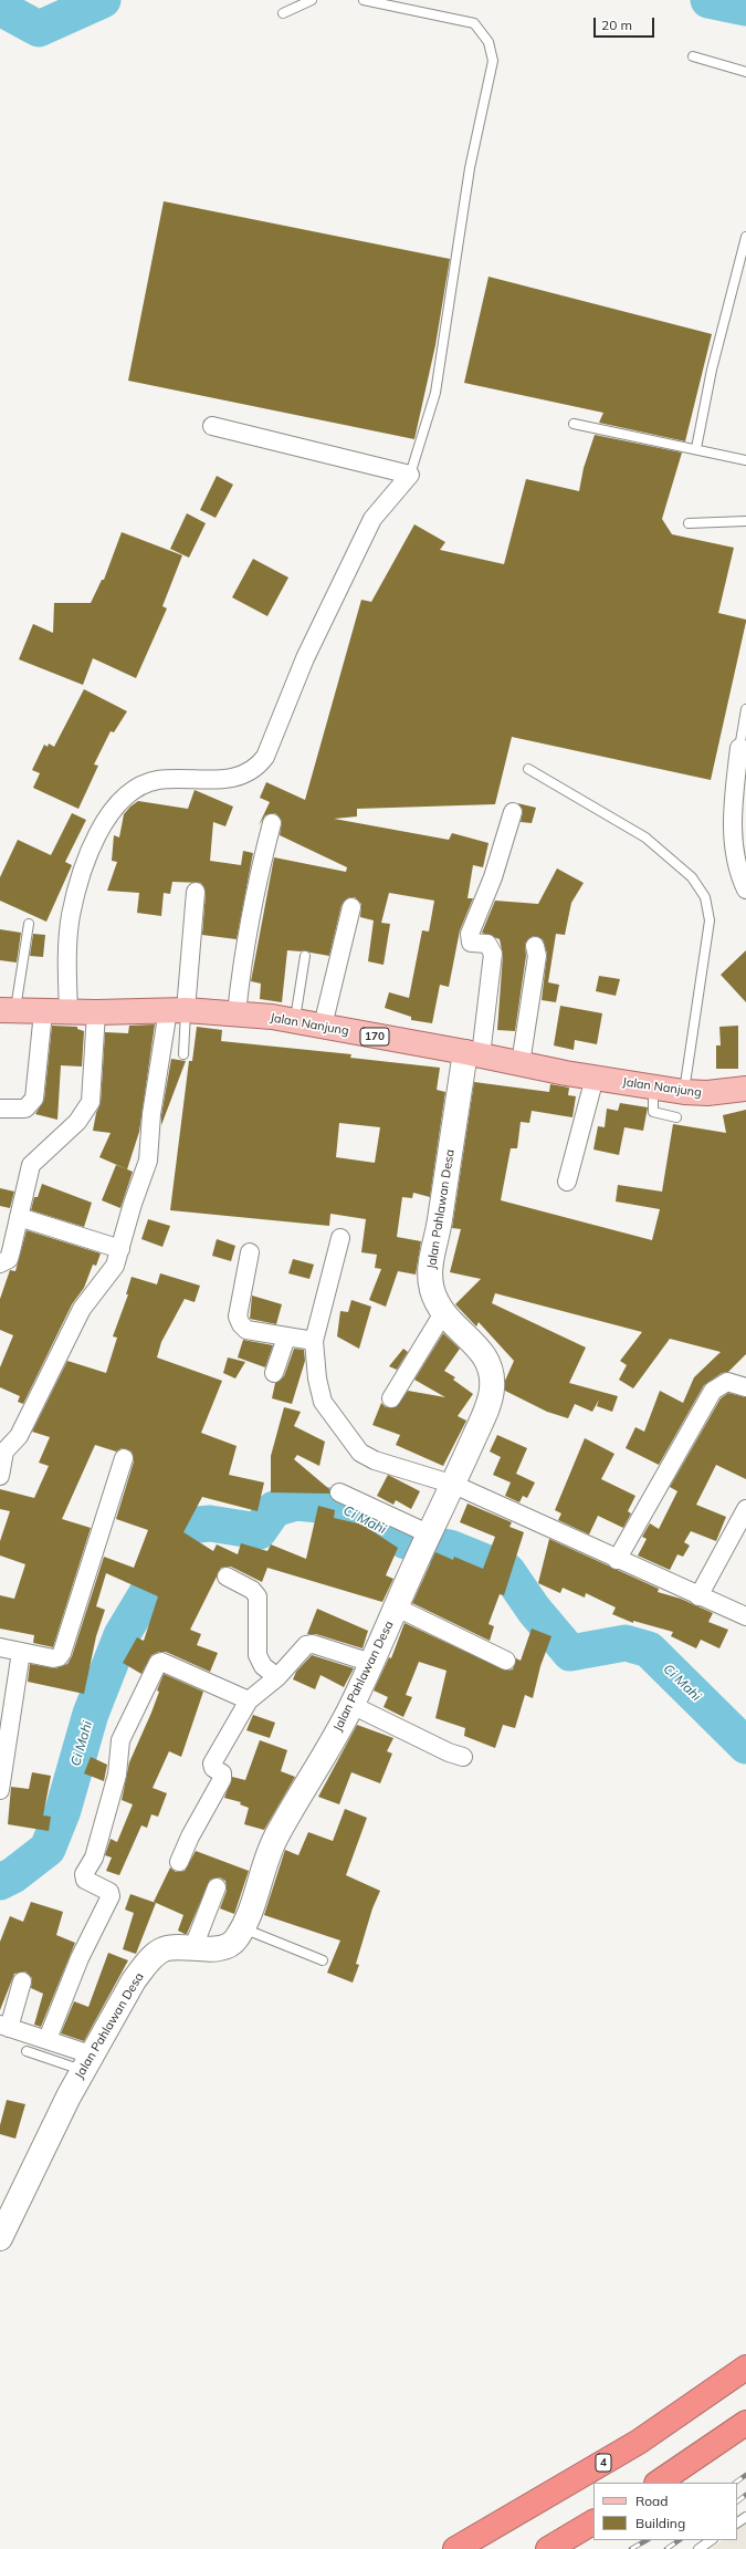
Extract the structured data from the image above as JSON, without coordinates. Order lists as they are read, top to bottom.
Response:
{
  "streets": {
    "highway": ["4"],
    "main road": ["Jalan Nanjung", "170", "Jalan Pahlawan Desa"]
  },
  "crossings": [
    ["Jalan Nanjung", "Jalan Pahlawan Desa"]
  ],
  "water": ["Ci Mahi"],
  "legend": ["Road", "Building"],
  "scale_bar": "20 m"
}
